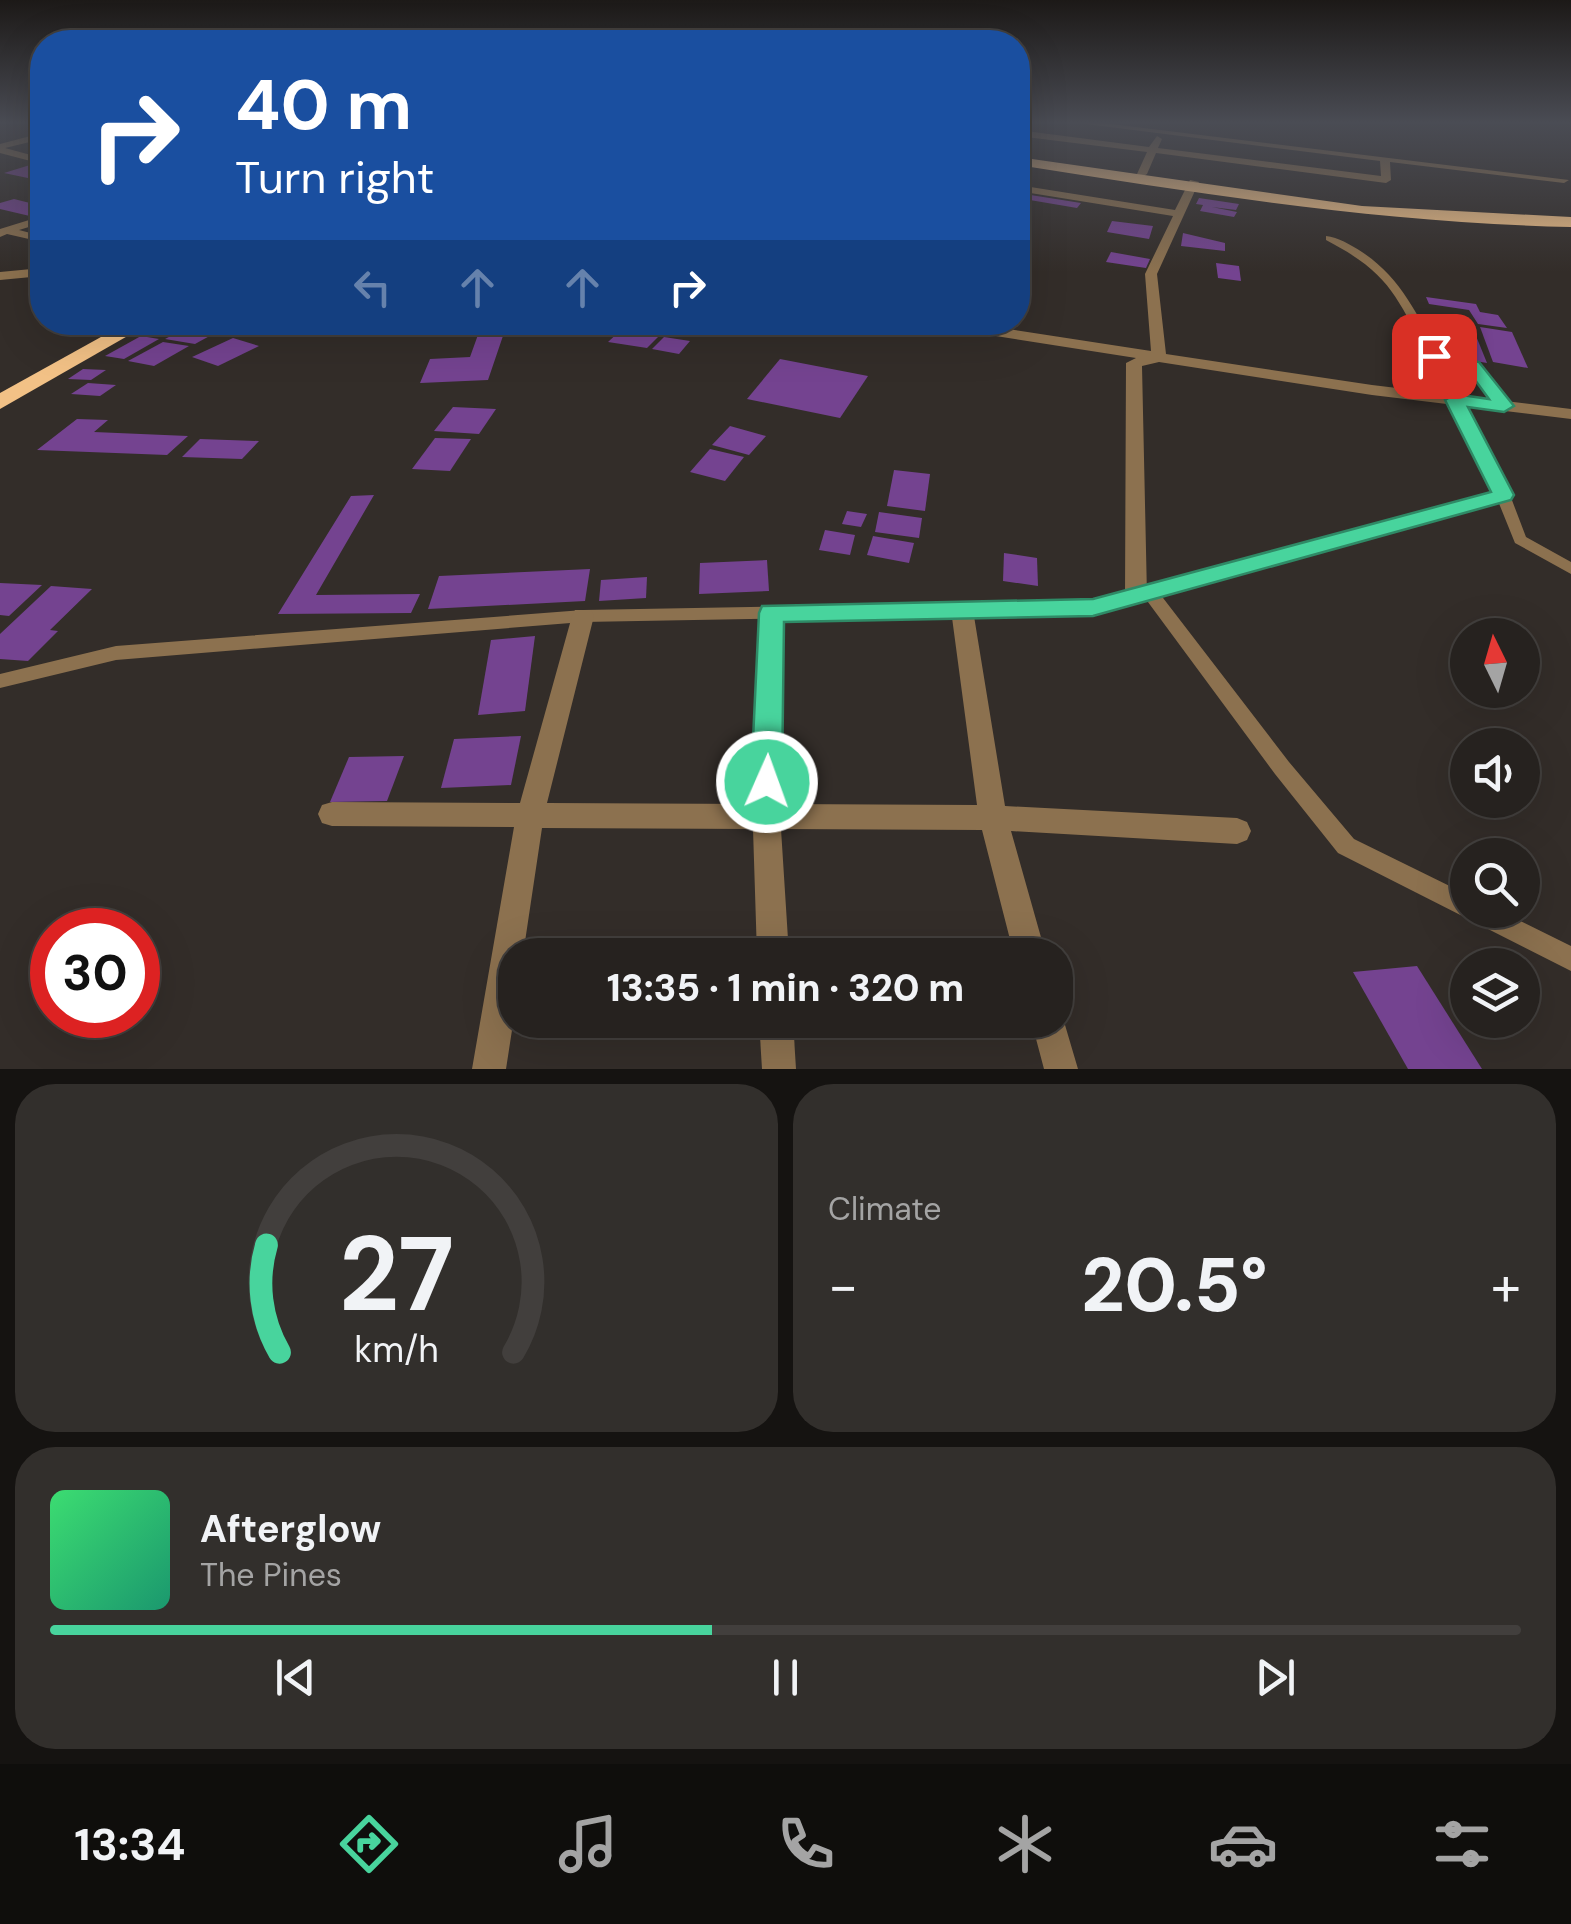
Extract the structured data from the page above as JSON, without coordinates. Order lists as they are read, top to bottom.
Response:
{
  "north": "top",
  "page": {
    "turn": ["40 m", "Turn right"],
    "limit": "30",
    "trip": "13:35 · 1 min · 320 m",
    "tile": "Climate",
    "heat": ["−", "20.5°", "+"],
    "song": ["Afterglow", "The Pines"],
    "tabs": "13:34",
    "gauge": ["27", "km/h"]
  }
}
